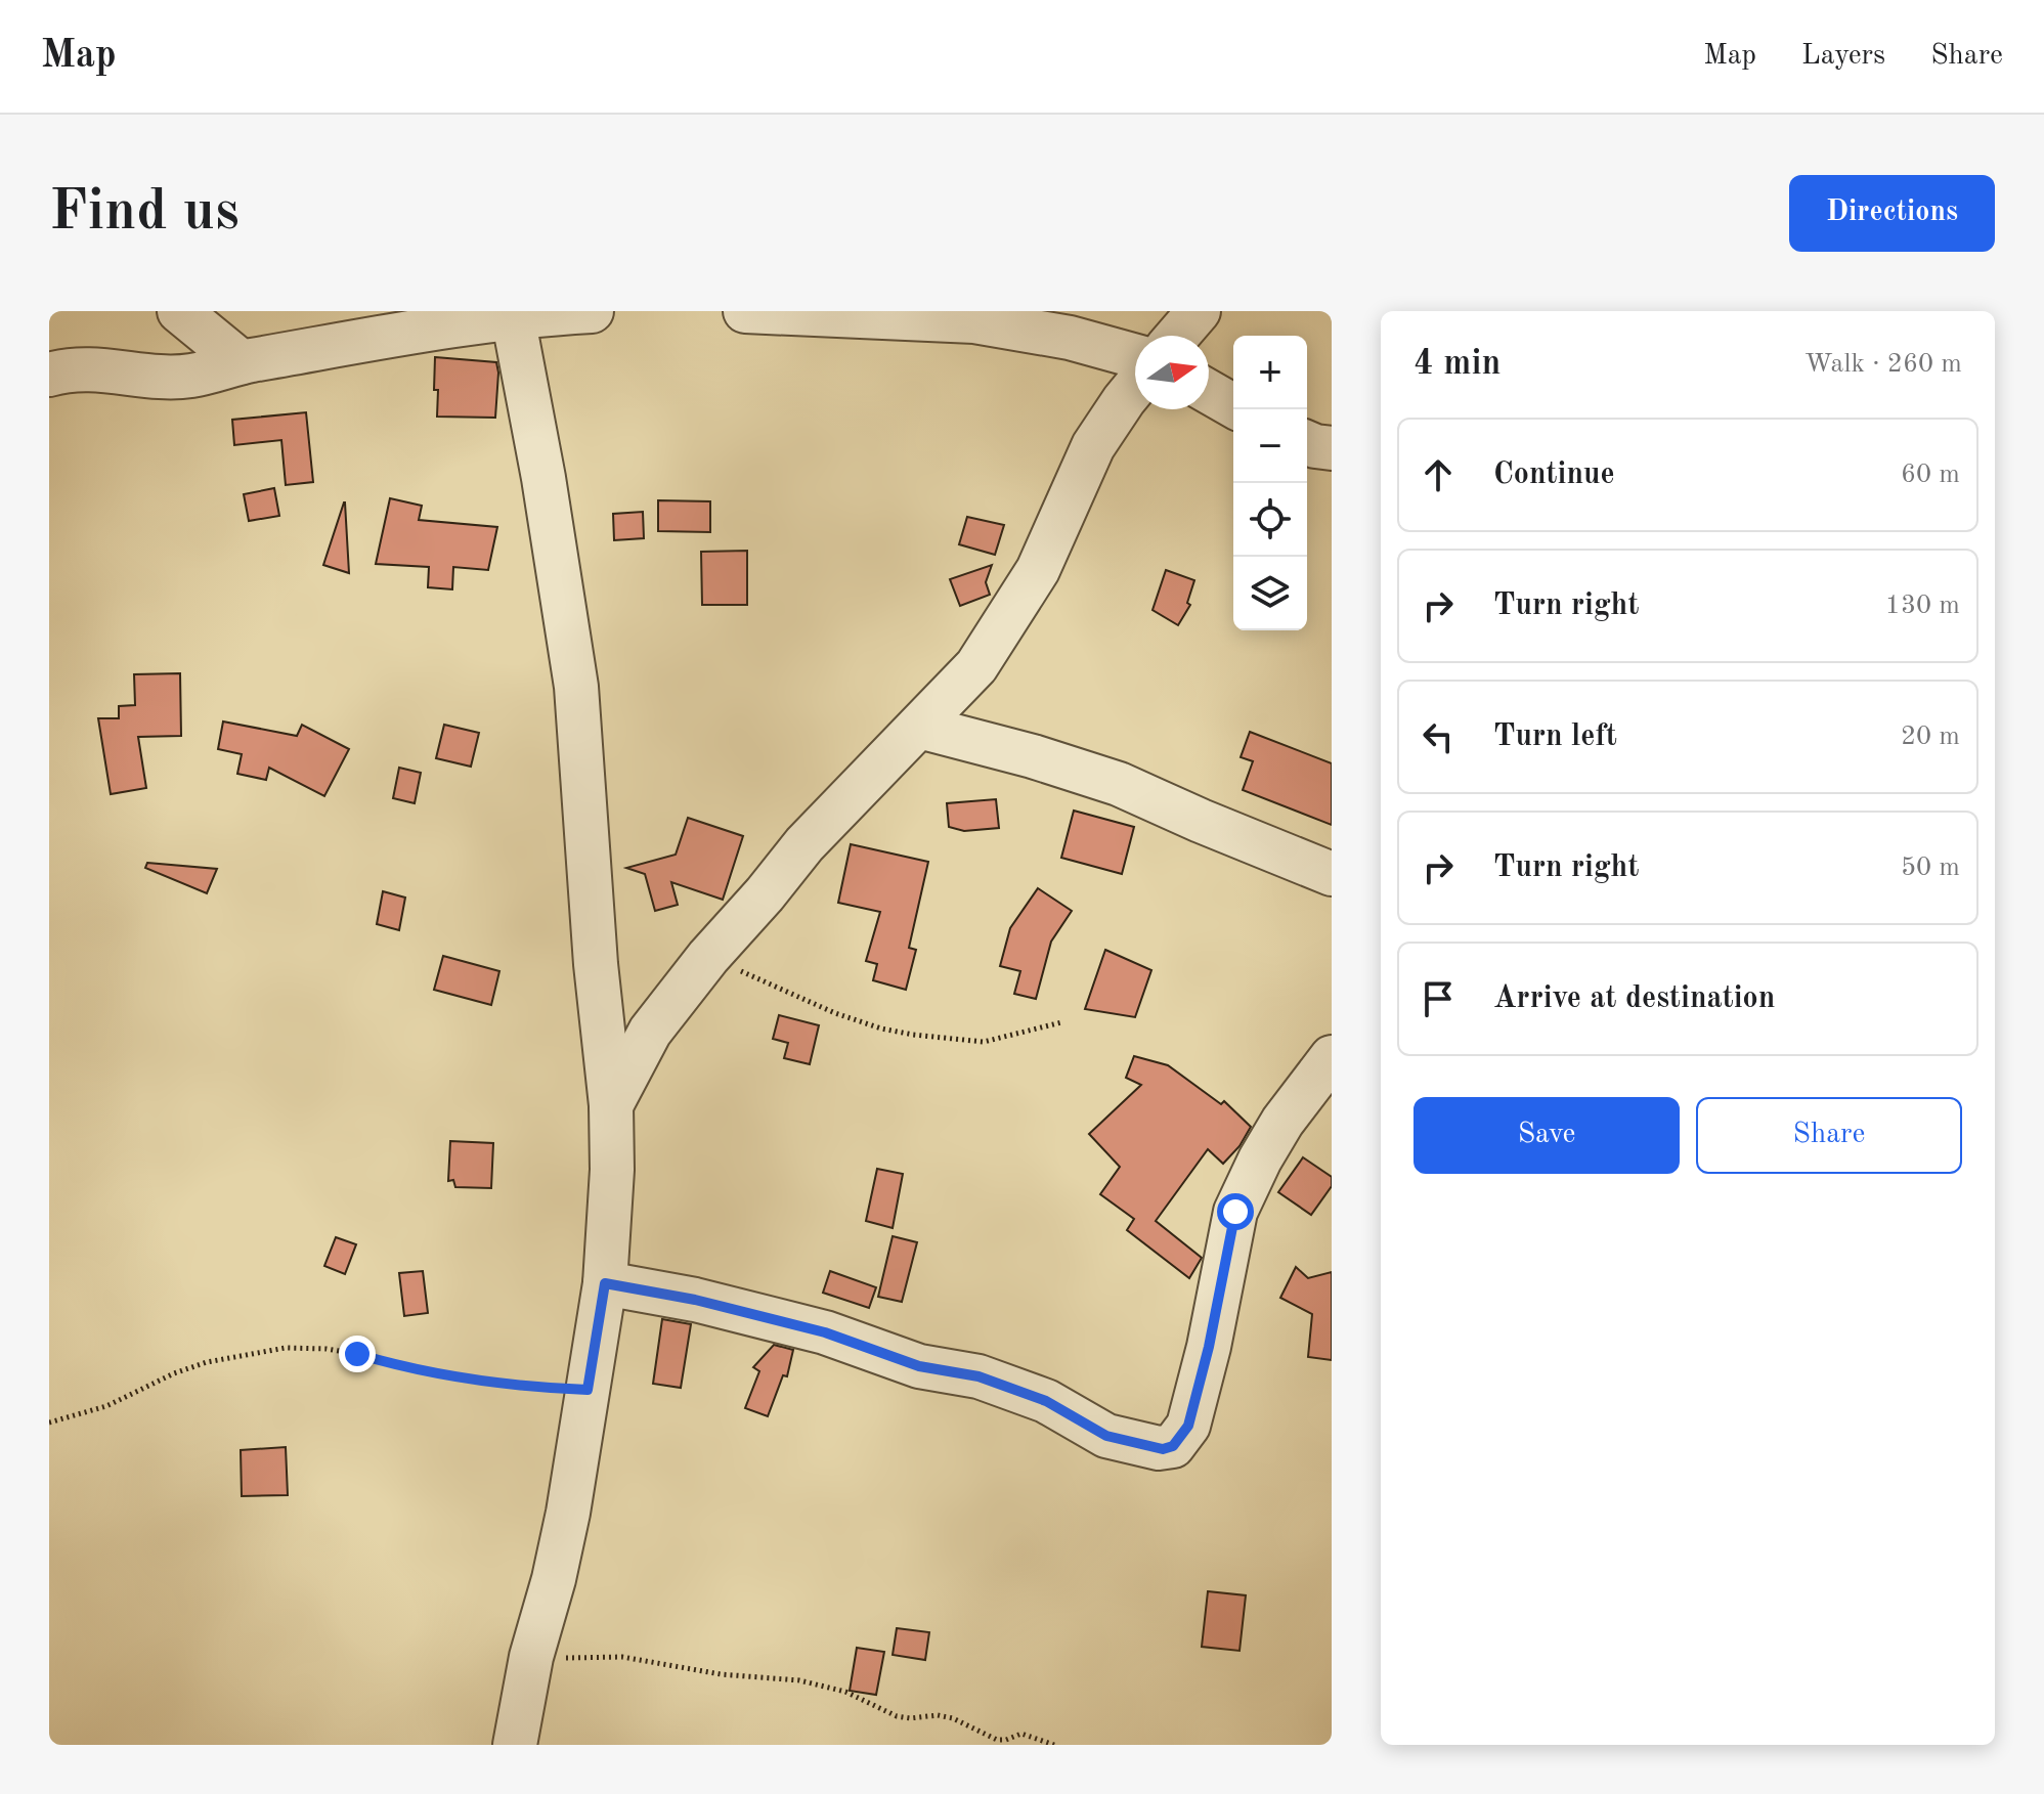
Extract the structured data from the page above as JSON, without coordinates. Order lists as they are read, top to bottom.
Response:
{
  "north": "right",
  "page": {
    "header": "Map",
    "nav": ["Map", "Layers", "Share"],
    "buttons": [
      "Directions",
      ["Save", "Share"]
    ],
    "title": "Find us",
    "heading": ["4 min", "Walk · 260 m"],
    "map_buttons": ["+", "−"],
    "list": [
      ["Continue", "60 m"],
      ["Turn right", "130 m"],
      ["Turn left", "20 m"],
      ["Turn right", "50 m"],
      "Arrive at destination"
    ]
  }
}
